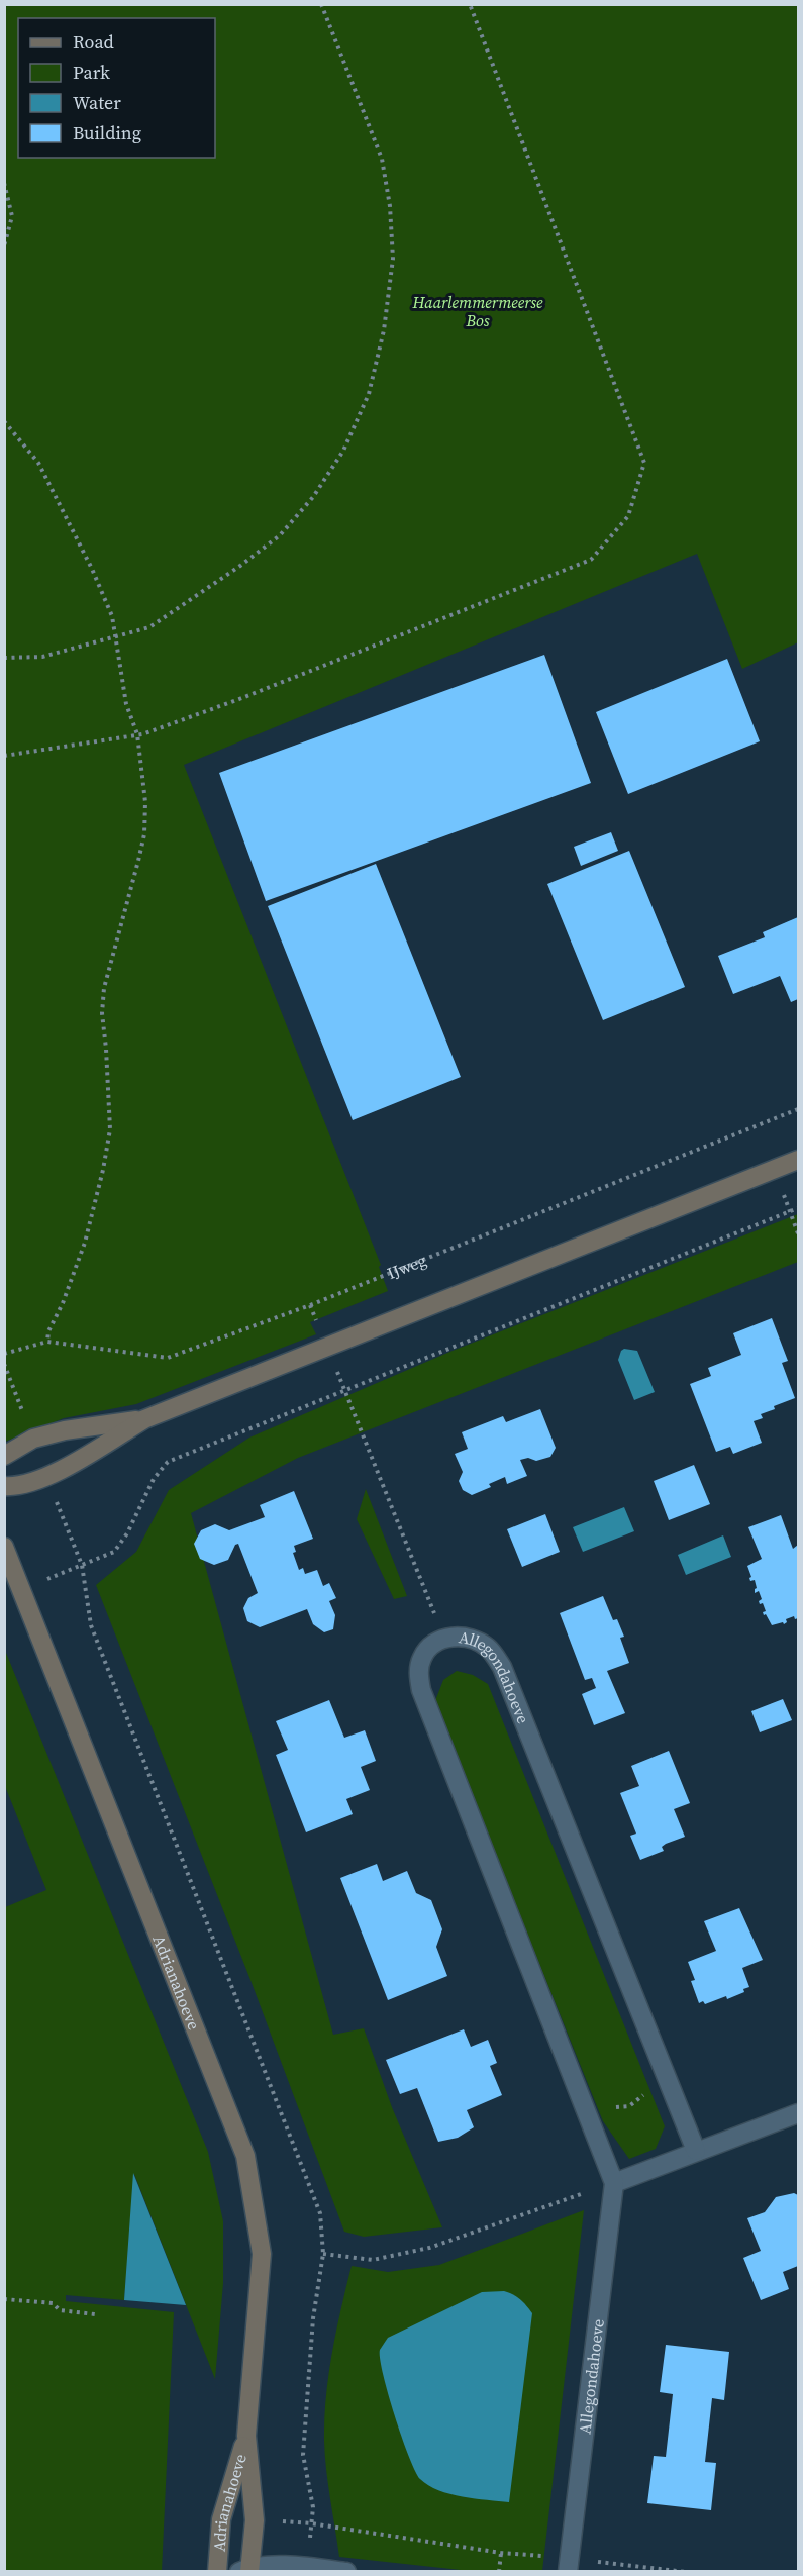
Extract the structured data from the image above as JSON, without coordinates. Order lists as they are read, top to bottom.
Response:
{
  "streets": {
    "street": ["Allegondahoeve", "Adrianahoeve"],
    "path": ["IJweg"]
  },
  "parks": ["Haarlemmermeerse Bos"],
  "legend": [
    "Road",
    "Park",
    "Water",
    "Building"
  ]
}
